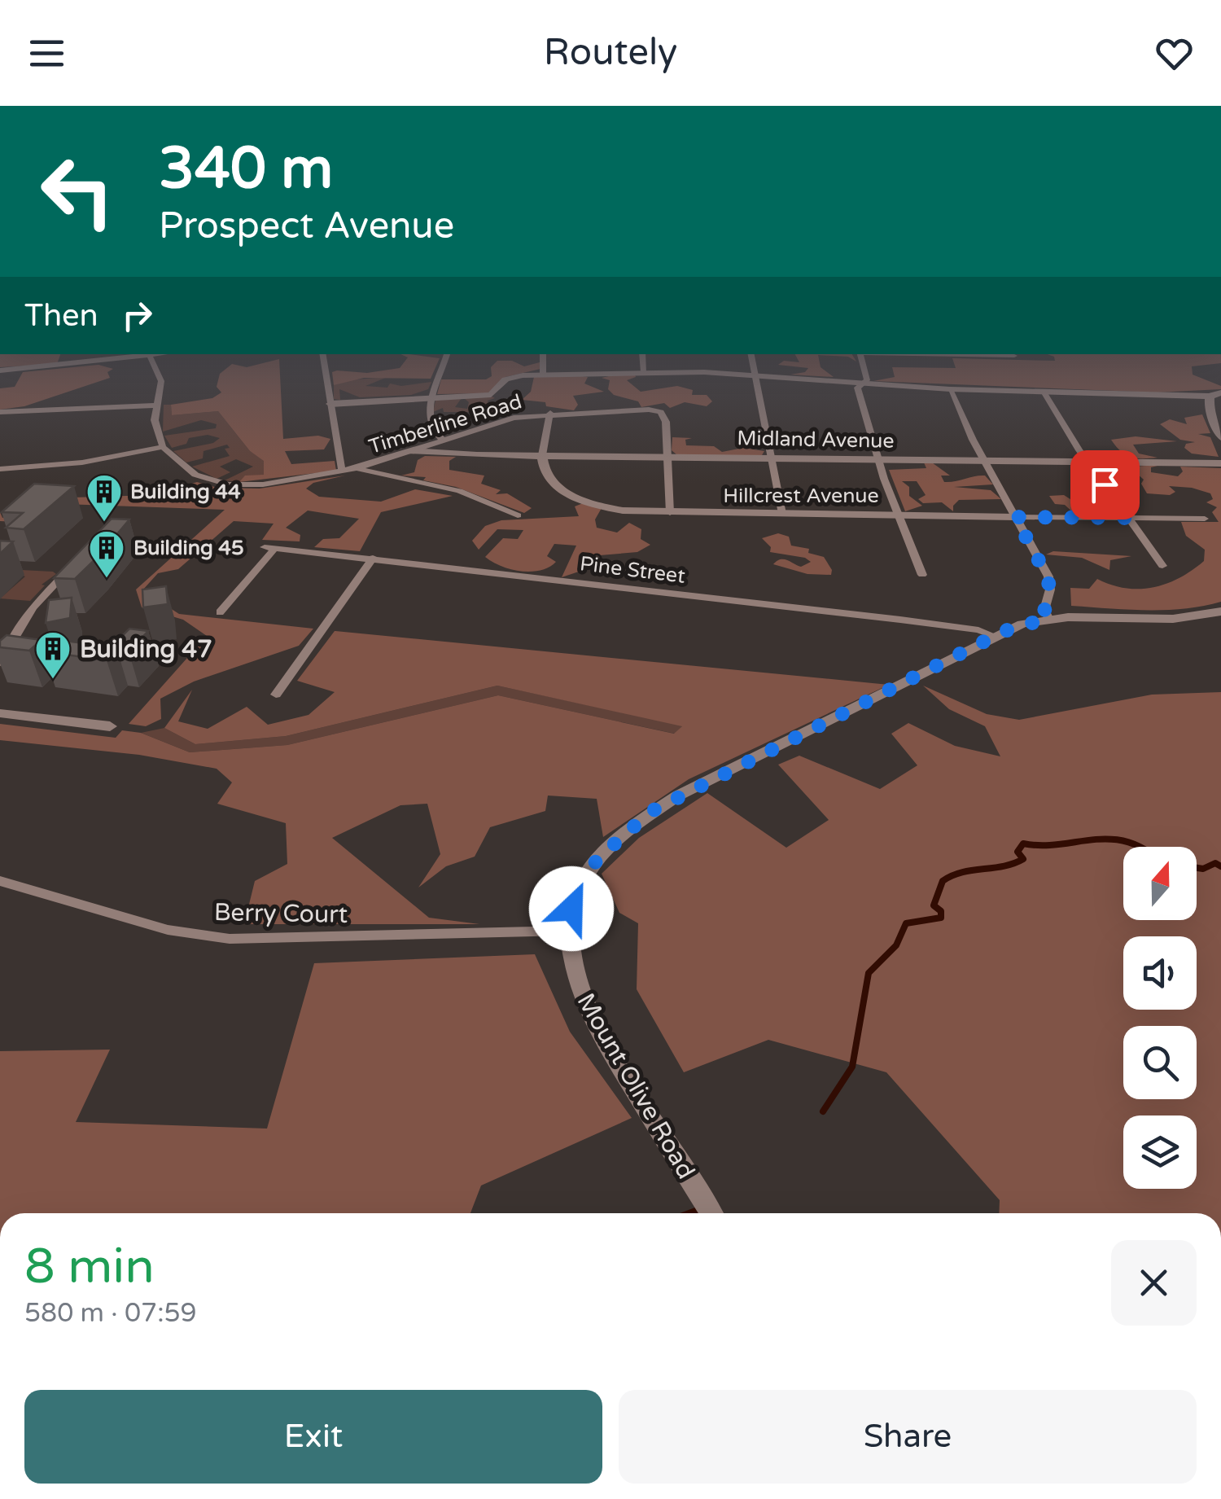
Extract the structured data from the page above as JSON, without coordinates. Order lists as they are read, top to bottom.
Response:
{
  "streets": {
    "street": [
      "Timberline Road",
      "Midland Avenue",
      "Hillcrest Avenue",
      "Pine Street",
      "Berry Court",
      "Mount Olive Road"
    ]
  },
  "crossings": [
    ["Timberline Road", "Midland Avenue"],
    ["Midland Avenue", "Hillcrest Avenue"],
    ["Pine Street", "Mount Olive Road"],
    ["Berry Court", "Mount Olive Road"]
  ],
  "places": {
    "building": ["Building 44", "Building 45", "Building 47"]
  },
  "north": "top",
  "page": {
    "header": "Routely",
    "turn": ["340 m", "Prospect Avenue"],
    "then": "Then",
    "heading": ["8 min", "580 m · 07:59"],
    "buttons": ["Exit", "Share"]
  }
}
